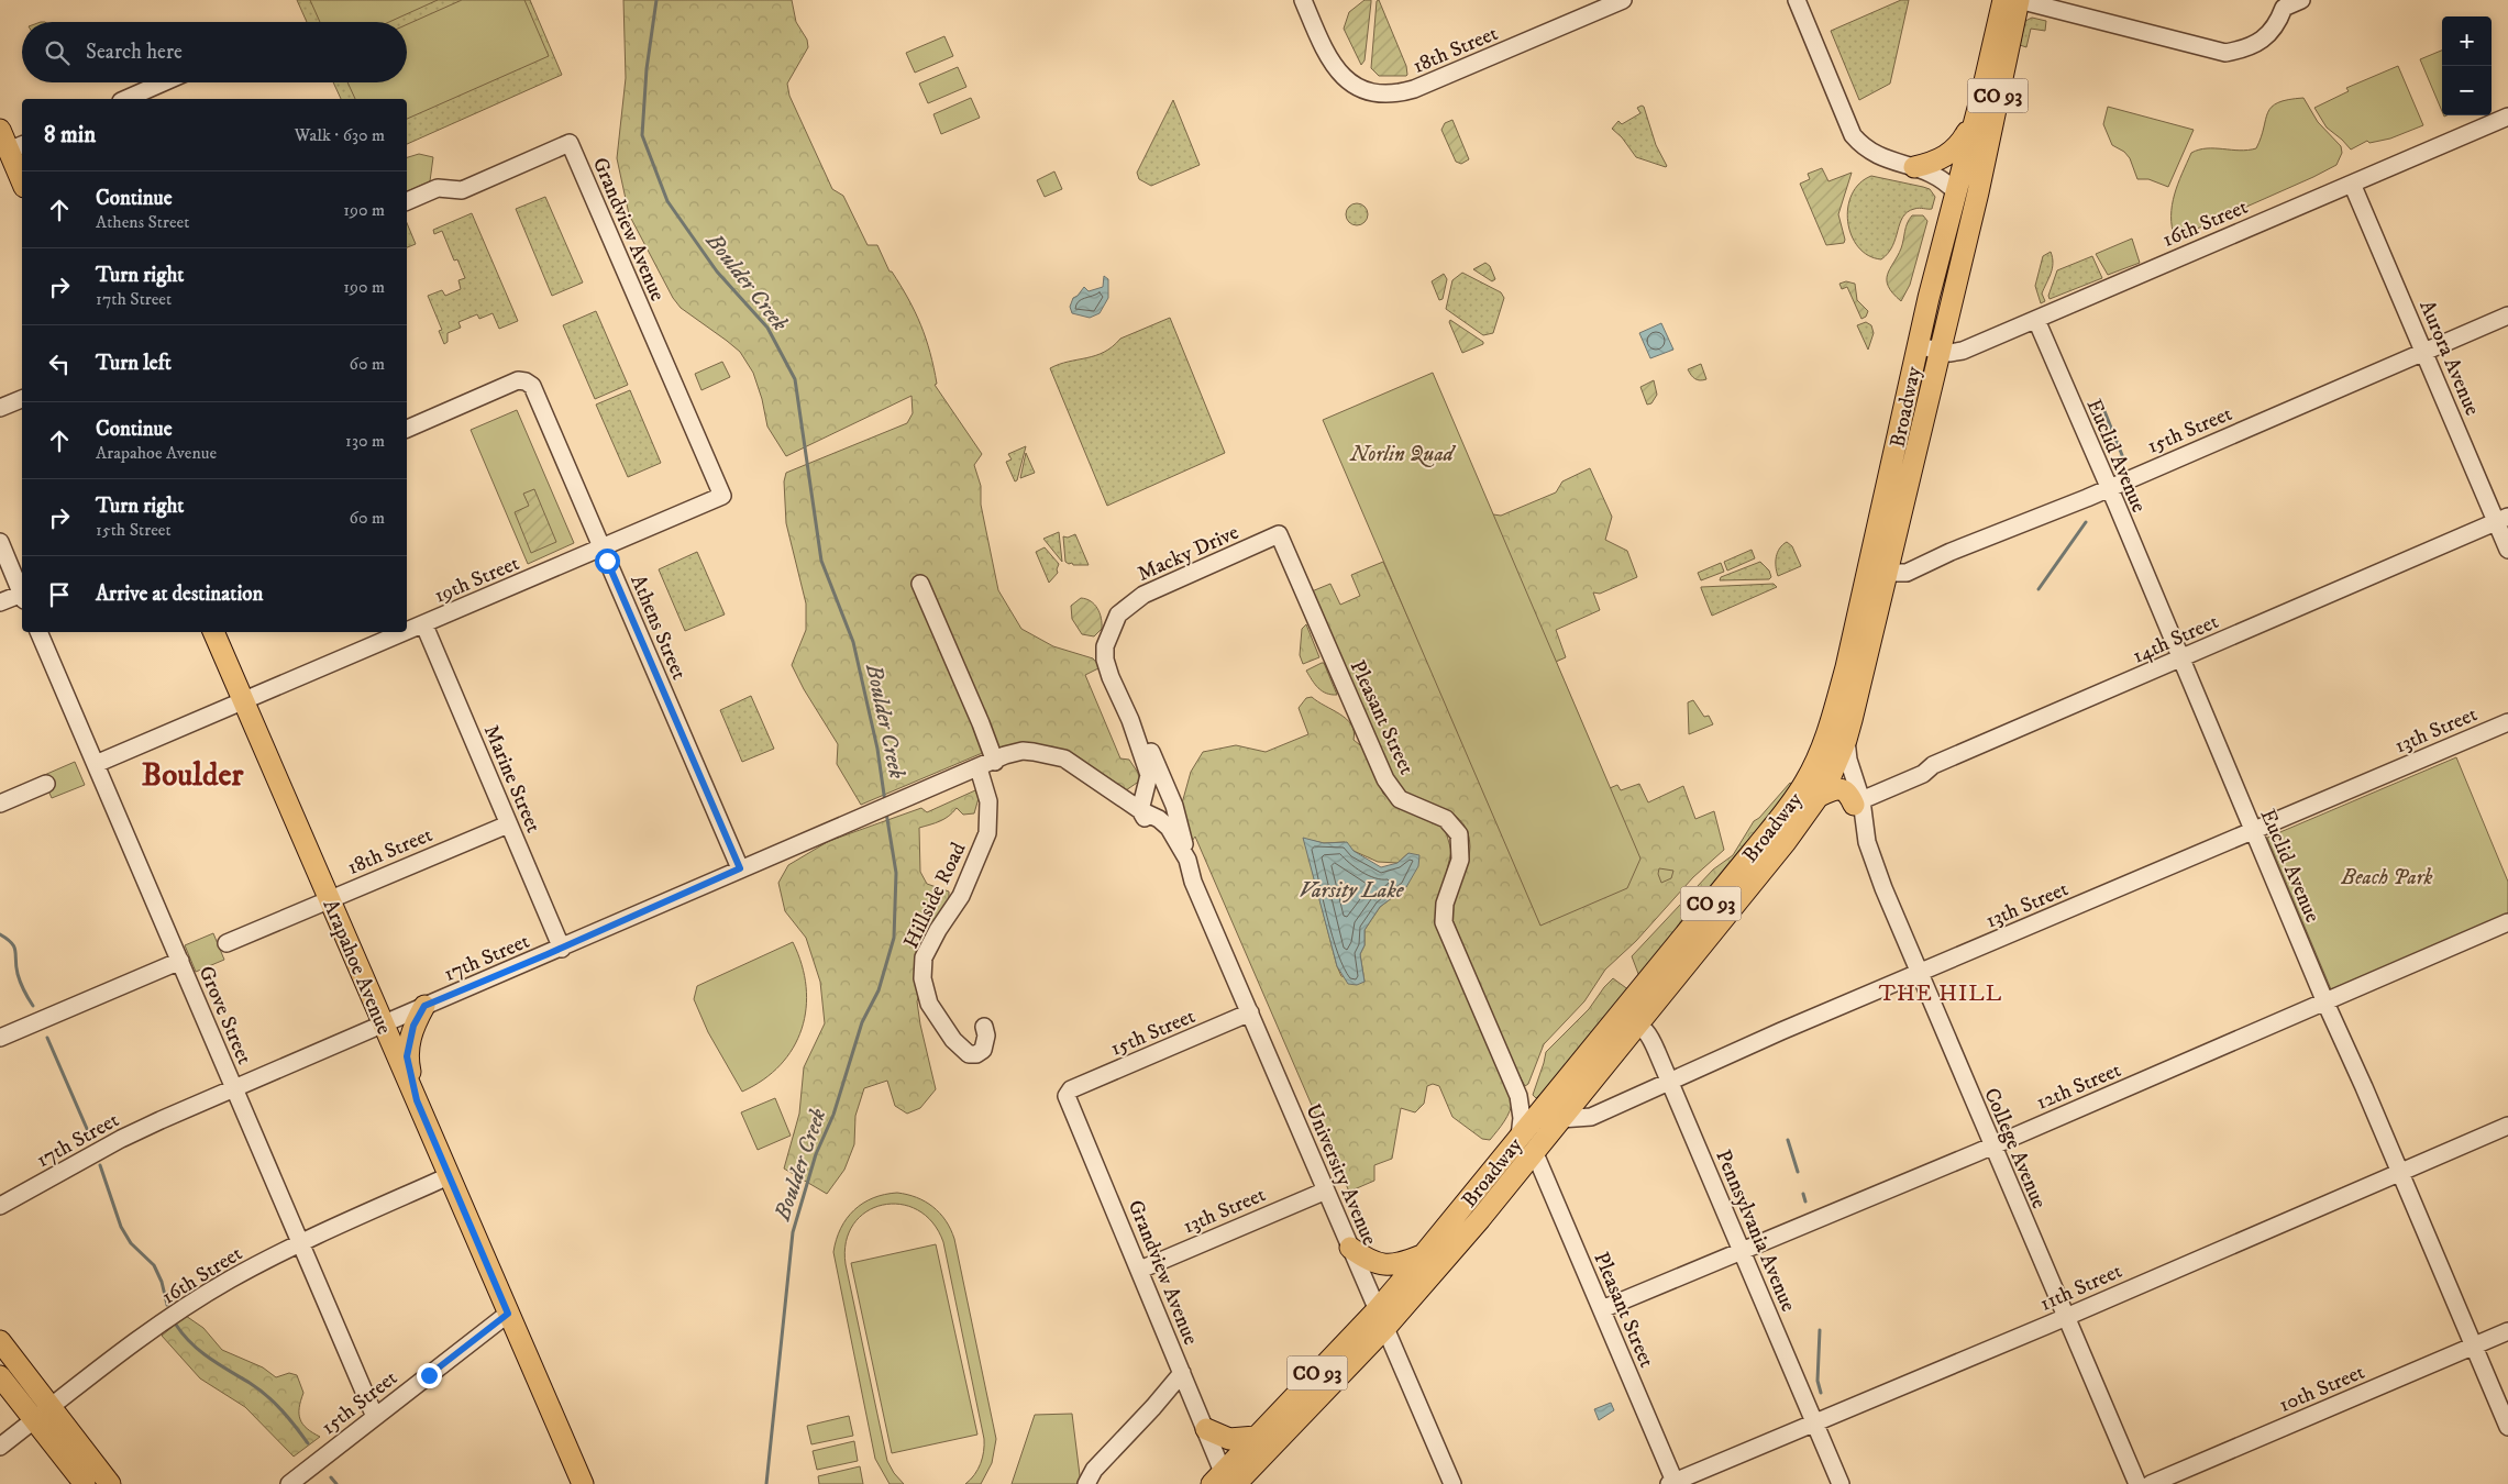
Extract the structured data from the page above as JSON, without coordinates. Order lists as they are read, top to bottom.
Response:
{
  "streets": {
    "main road": ["CO 93", "Broadway", "Arapahoe Avenue"],
    "street": [
      "18th Street",
      "16th Street",
      "Grandview Avenue",
      "Aurora Avenue",
      "15th Street",
      "Euclid Avenue",
      "Macky Drive",
      "19th Street",
      "Athens Street",
      "14th Street",
      "Pleasant Street",
      "13th Street",
      "Marine Street",
      "Hillside Road",
      "17th Street",
      "Grove Street",
      "12th Street",
      "College Avenue",
      "University Avenue",
      "Pennsylvania Avenue",
      "11th Street",
      "10th Street"
    ]
  },
  "crossings": [
    ["18th Street", "Marine Street"],
    ["18th Street", "Arapahoe Avenue"],
    ["16th Street", "Aurora Avenue"],
    ["16th Street", "Broadway"],
    ["16th Street", "Euclid Avenue"],
    ["16th Street", "Arapahoe Avenue"],
    ["16th Street", "Grove Street"],
    ["Grandview Avenue", "Broadway"],
    ["Grandview Avenue", "15th Street"],
    ["Grandview Avenue", "19th Street"],
    ["Grandview Avenue", "13th Street"],
    ["Aurora Avenue", "15th Street"],
    ["Aurora Avenue", "14th Street"],
    ["Broadway", "15th Street"],
    ["Broadway", "Pleasant Street"],
    ["Broadway", "13th Street"],
    ["Broadway", "College Avenue"],
    ["Broadway", "University Avenue"],
    ["Broadway", "Pennsylvania Avenue"],
    ["15th Street", "Euclid Avenue"],
    ["15th Street", "Arapahoe Avenue"],
    ["15th Street", "Grove Street"],
    ["15th Street", "University Avenue"],
    ["Euclid Avenue", "14th Street"],
    ["Euclid Avenue", "13th Street"],
    ["Euclid Avenue", "12th Street"],
    ["Euclid Avenue", "11th Street"],
    ["Euclid Avenue", "10th Street"],
    ["Macky Drive", "Pleasant Street"],
    ["19th Street", "Athens Street"],
    ["19th Street", "Marine Street"],
    ["19th Street", "Arapahoe Avenue"],
    ["19th Street", "Grove Street"],
    ["Athens Street", "17th Street"],
    ["14th Street", "College Avenue"],
    ["Pleasant Street", "12th Street"],
    ["Pleasant Street", "11th Street"],
    ["13th Street", "College Avenue"],
    ["13th Street", "University Avenue"],
    ["13th Street", "Pennsylvania Avenue"],
    ["Marine Street", "17th Street"],
    ["Hillside Road", "17th Street"],
    ["17th Street", "Arapahoe Avenue"],
    ["17th Street", "Grove Street"],
    ["17th Street", "University Avenue"],
    ["12th Street", "College Avenue"],
    ["12th Street", "Pennsylvania Avenue"],
    ["College Avenue", "11th Street"],
    ["Pennsylvania Avenue", "11th Street"]
  ],
  "districts": ["Boulder", "THE HILL"],
  "water": ["Boulder Creek", "Varsity Lake"],
  "parks": ["Norlin Quad", "Beach Park"],
  "page": {
    "map_buttons": ["+", "−"],
    "search": "Search here",
    "heading": ["8 min", "Walk · 630 m"],
    "list": [
      ["Continue", "Athens Street", "190 m"],
      ["Turn right", "17th Street", "190 m"],
      ["Turn left", "60 m"],
      ["Continue", "Arapahoe Avenue", "130 m"],
      ["Turn right", "15th Street", "60 m"],
      "Arrive at destination"
    ]
  }
}
